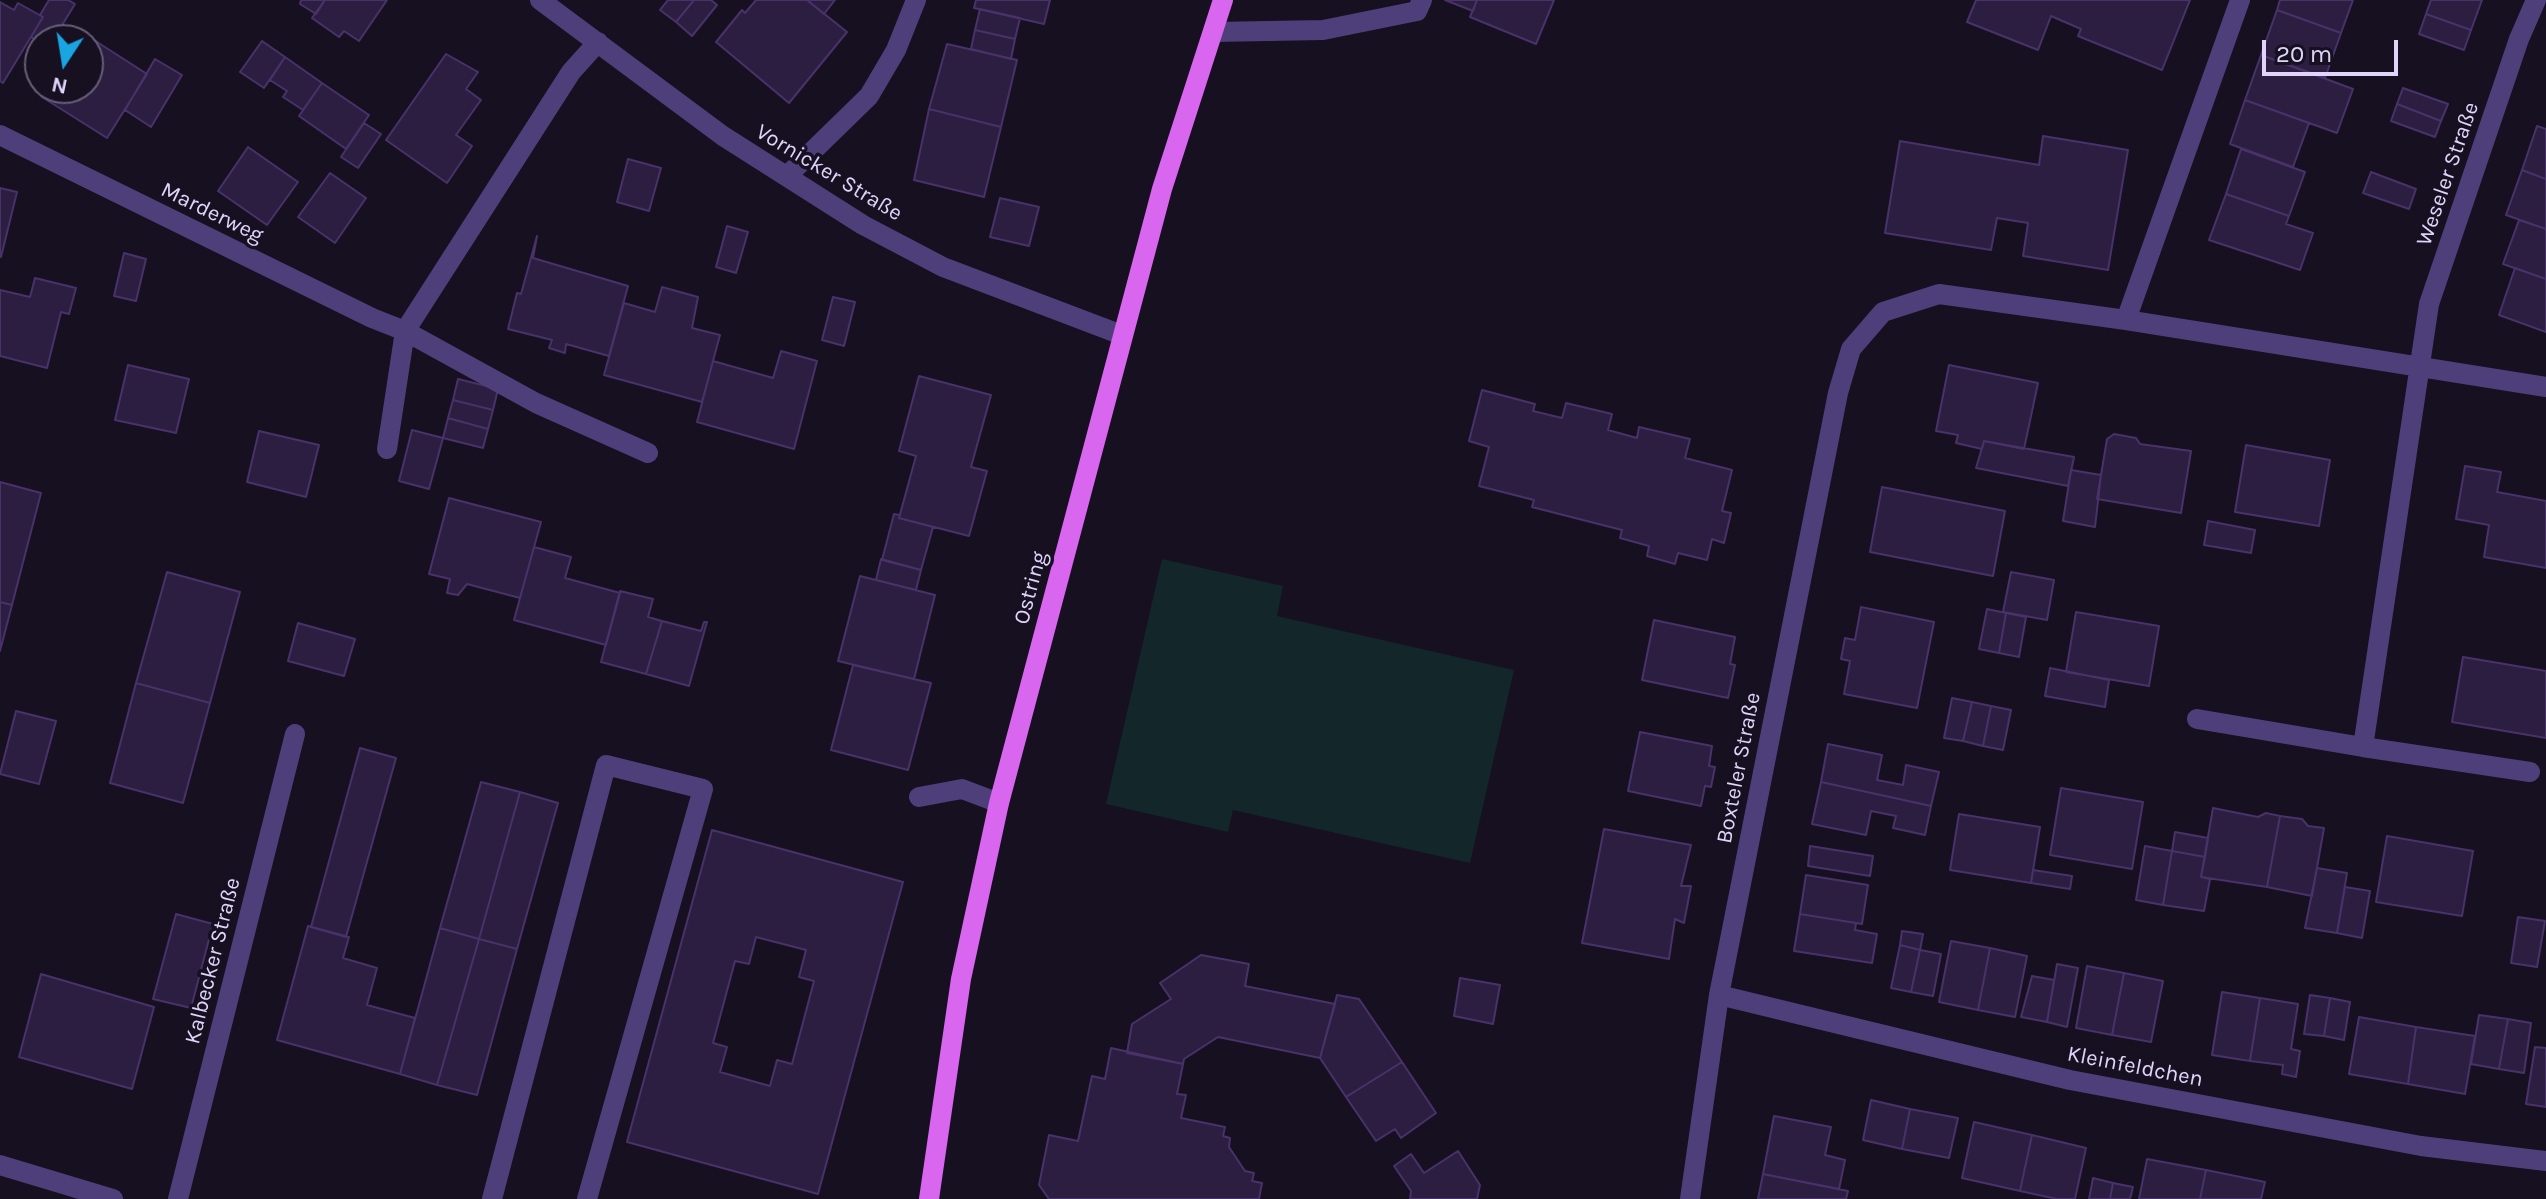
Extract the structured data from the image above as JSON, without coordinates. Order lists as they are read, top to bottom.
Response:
{
  "streets": {
    "main road": ["Ostring"],
    "street": [
      "Vornicker Straße",
      "Weseler Straße",
      "Marderweg",
      "Boxteler Straße",
      "Kalbecker Straße",
      "Kleinfeldchen"
    ]
  },
  "crossings": [
    ["Vornicker Straße", "Ostring"],
    ["Boxteler Straße", "Kleinfeldchen"]
  ],
  "scale_bar": "20 m",
  "north": "bottom"
}
